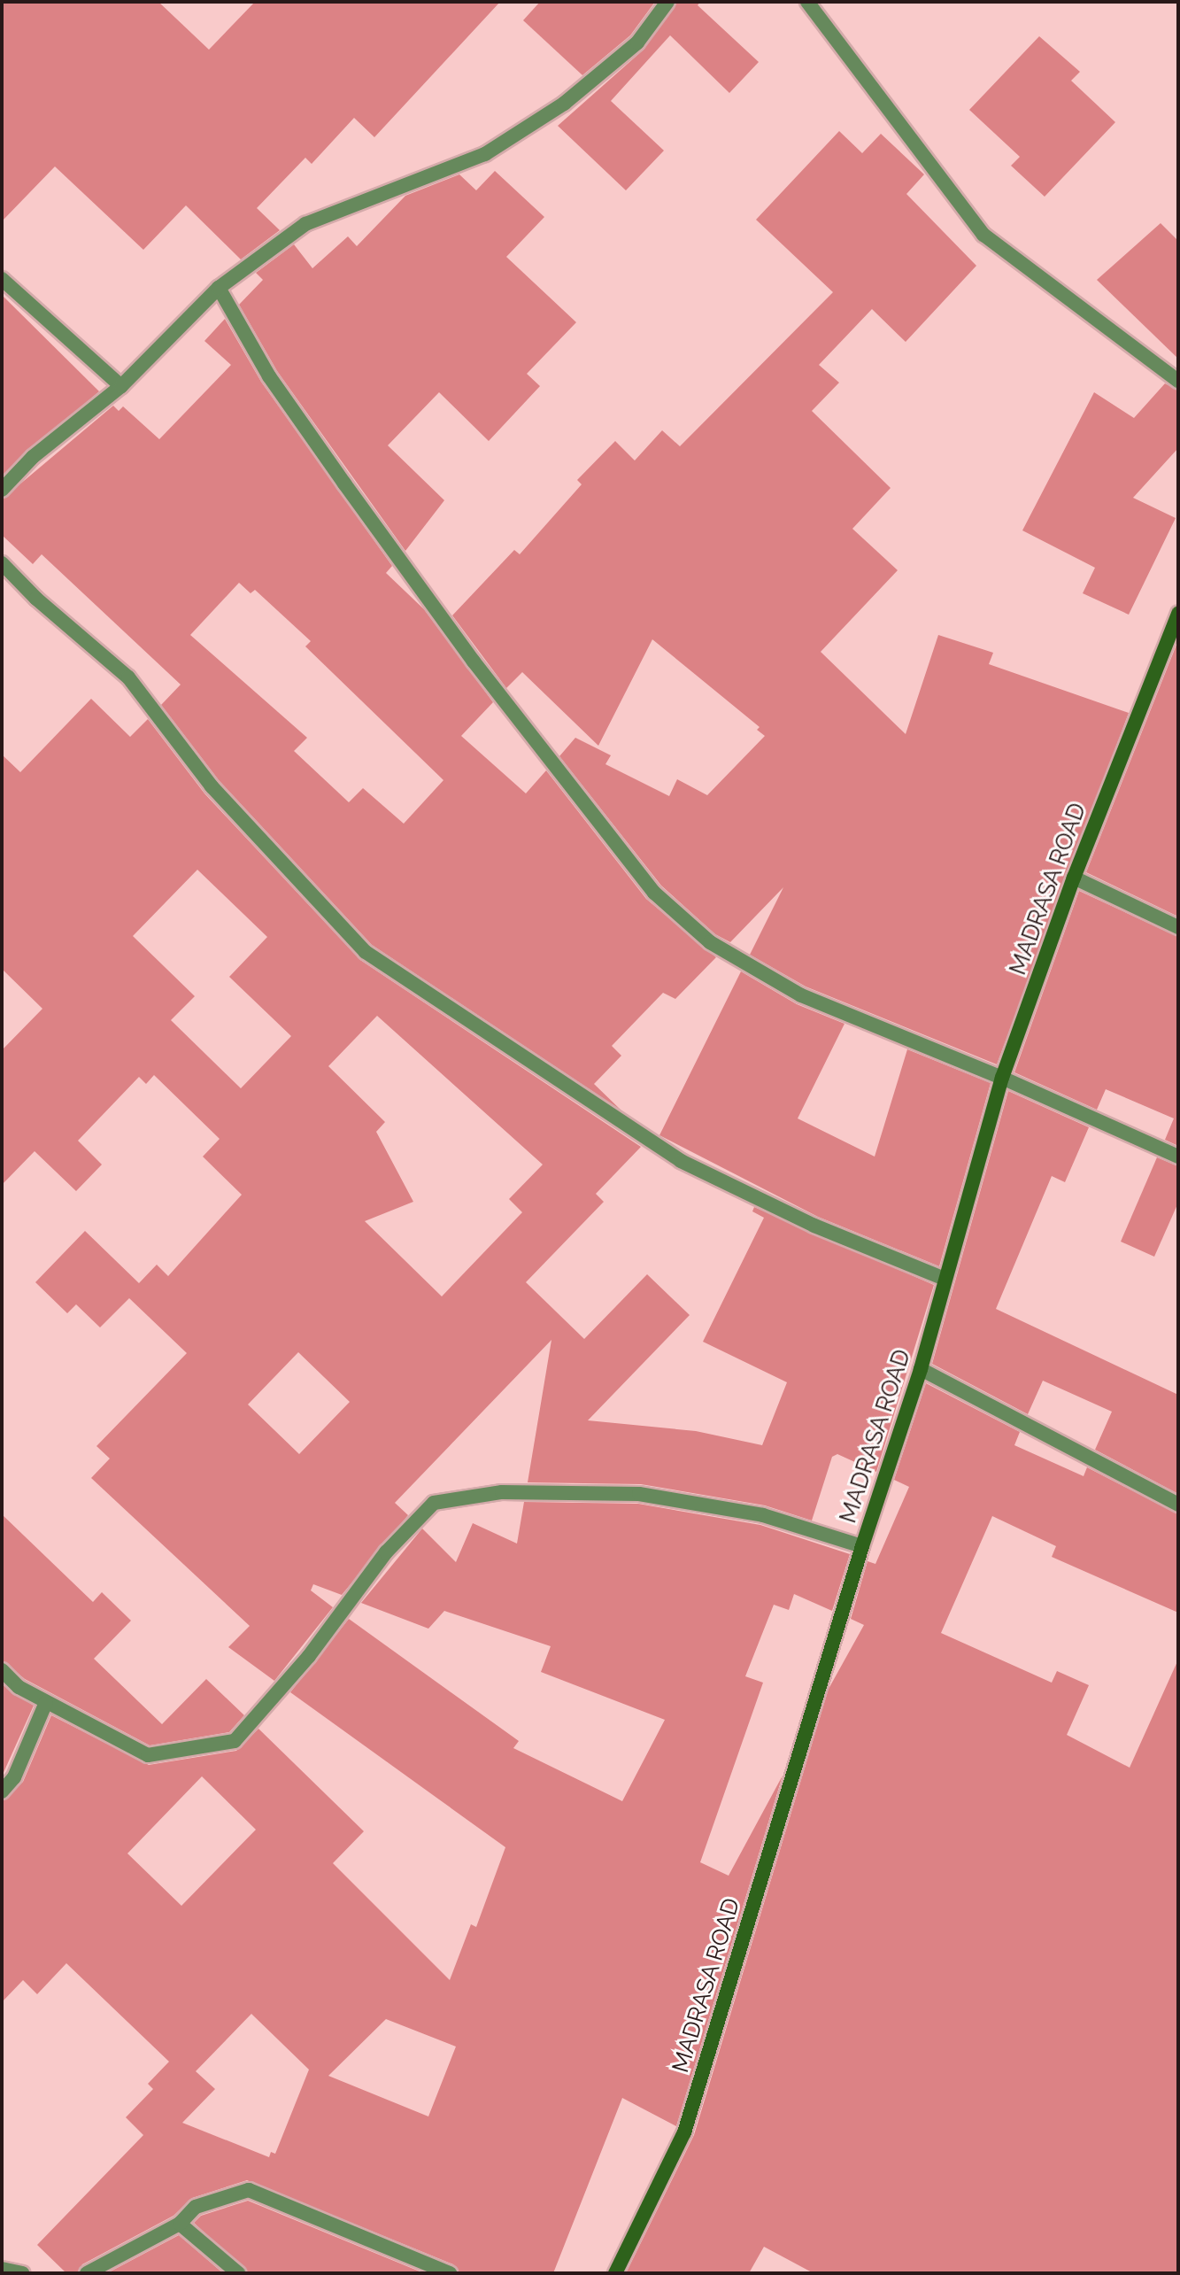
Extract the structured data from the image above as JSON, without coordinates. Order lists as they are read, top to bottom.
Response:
{
  "streets": {
    "street": ["MADRASA ROAD"]
  }
}
